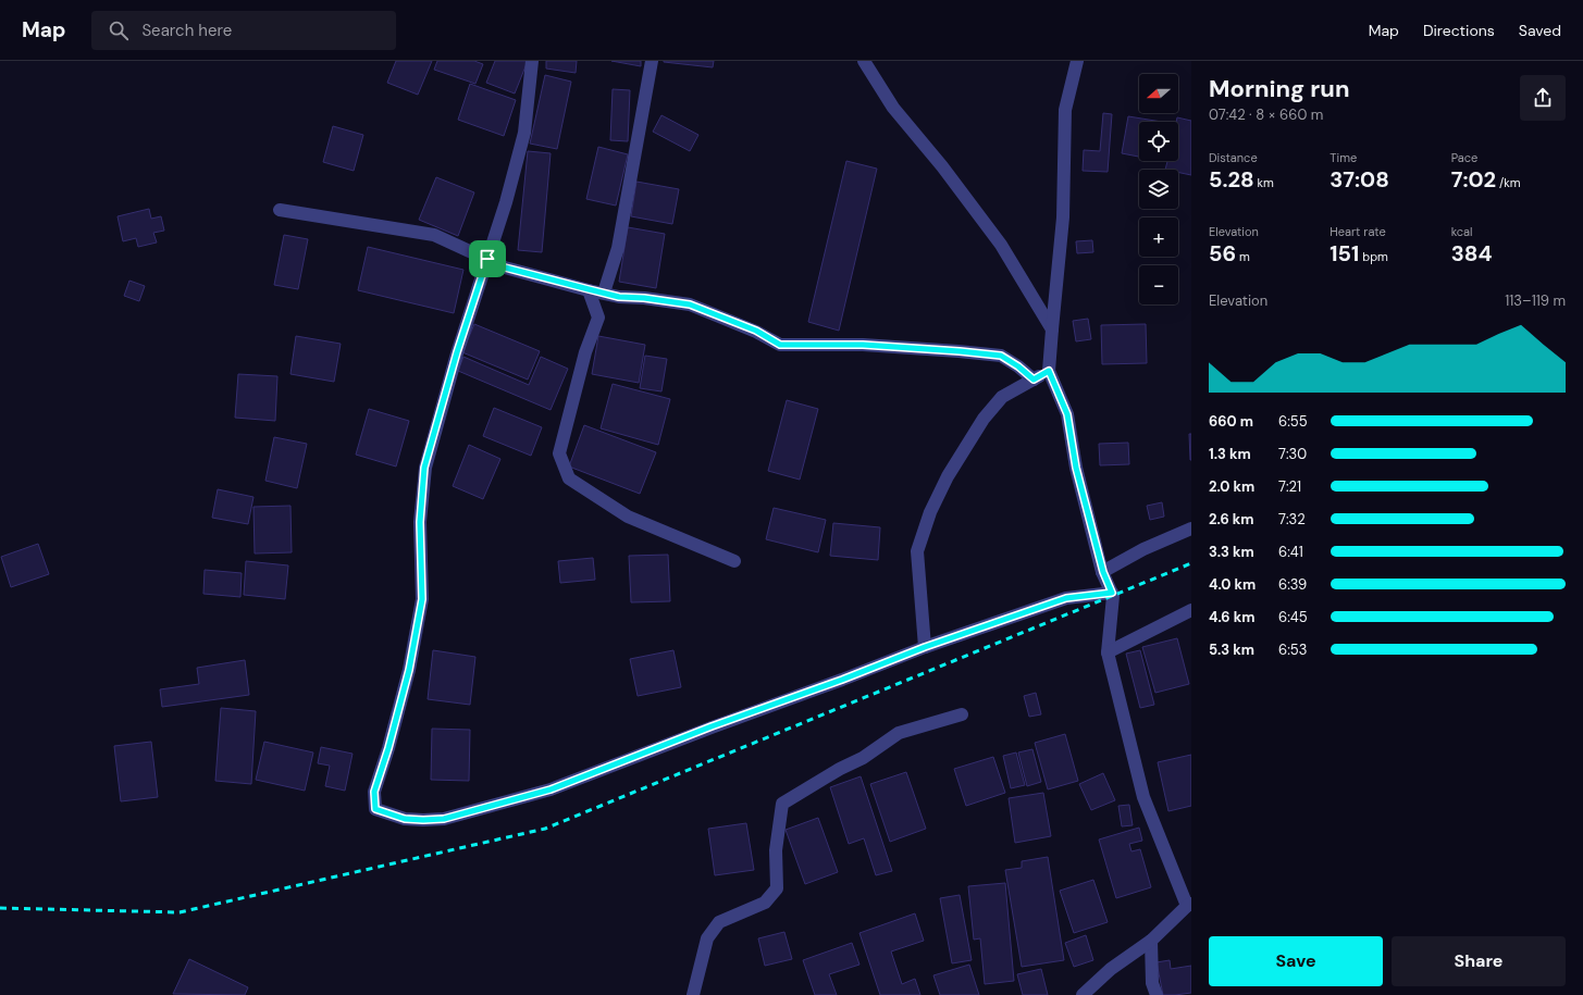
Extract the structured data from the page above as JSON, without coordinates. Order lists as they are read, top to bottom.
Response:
{
  "north": "left",
  "page": {
    "header": "Map",
    "search": "Search here",
    "nav": ["Map", "Directions", "Saved"],
    "heading": ["Morning run", "07:42 · 8 × 660 m"],
    "map_buttons": ["+", "−"],
    "stats": [
      ["Distance", "5.28 km"],
      ["Time", "37:08"],
      ["Pace", "7:02 /km"],
      ["Elevation", "56 m"],
      ["Heart rate", "151 bpm"],
      ["kcal", "384"]
    ],
    "chart": ["Elevation", "113–119 m"],
    "list": [
      {
        "name": "660 m",
        "note": "6:55"
      },
      {
        "name": "1.3 km",
        "note": "7:30"
      },
      {
        "name": "2.0 km",
        "note": "7:21"
      },
      {
        "name": "2.6 km",
        "note": "7:32"
      },
      {
        "name": "3.3 km",
        "note": "6:41"
      },
      {
        "name": "4.0 km",
        "note": "6:39"
      },
      {
        "name": "4.6 km",
        "note": "6:45"
      },
      {
        "name": "5.3 km",
        "note": "6:53"
      }
    ],
    "buttons": ["Save", "Share"]
  }
}
